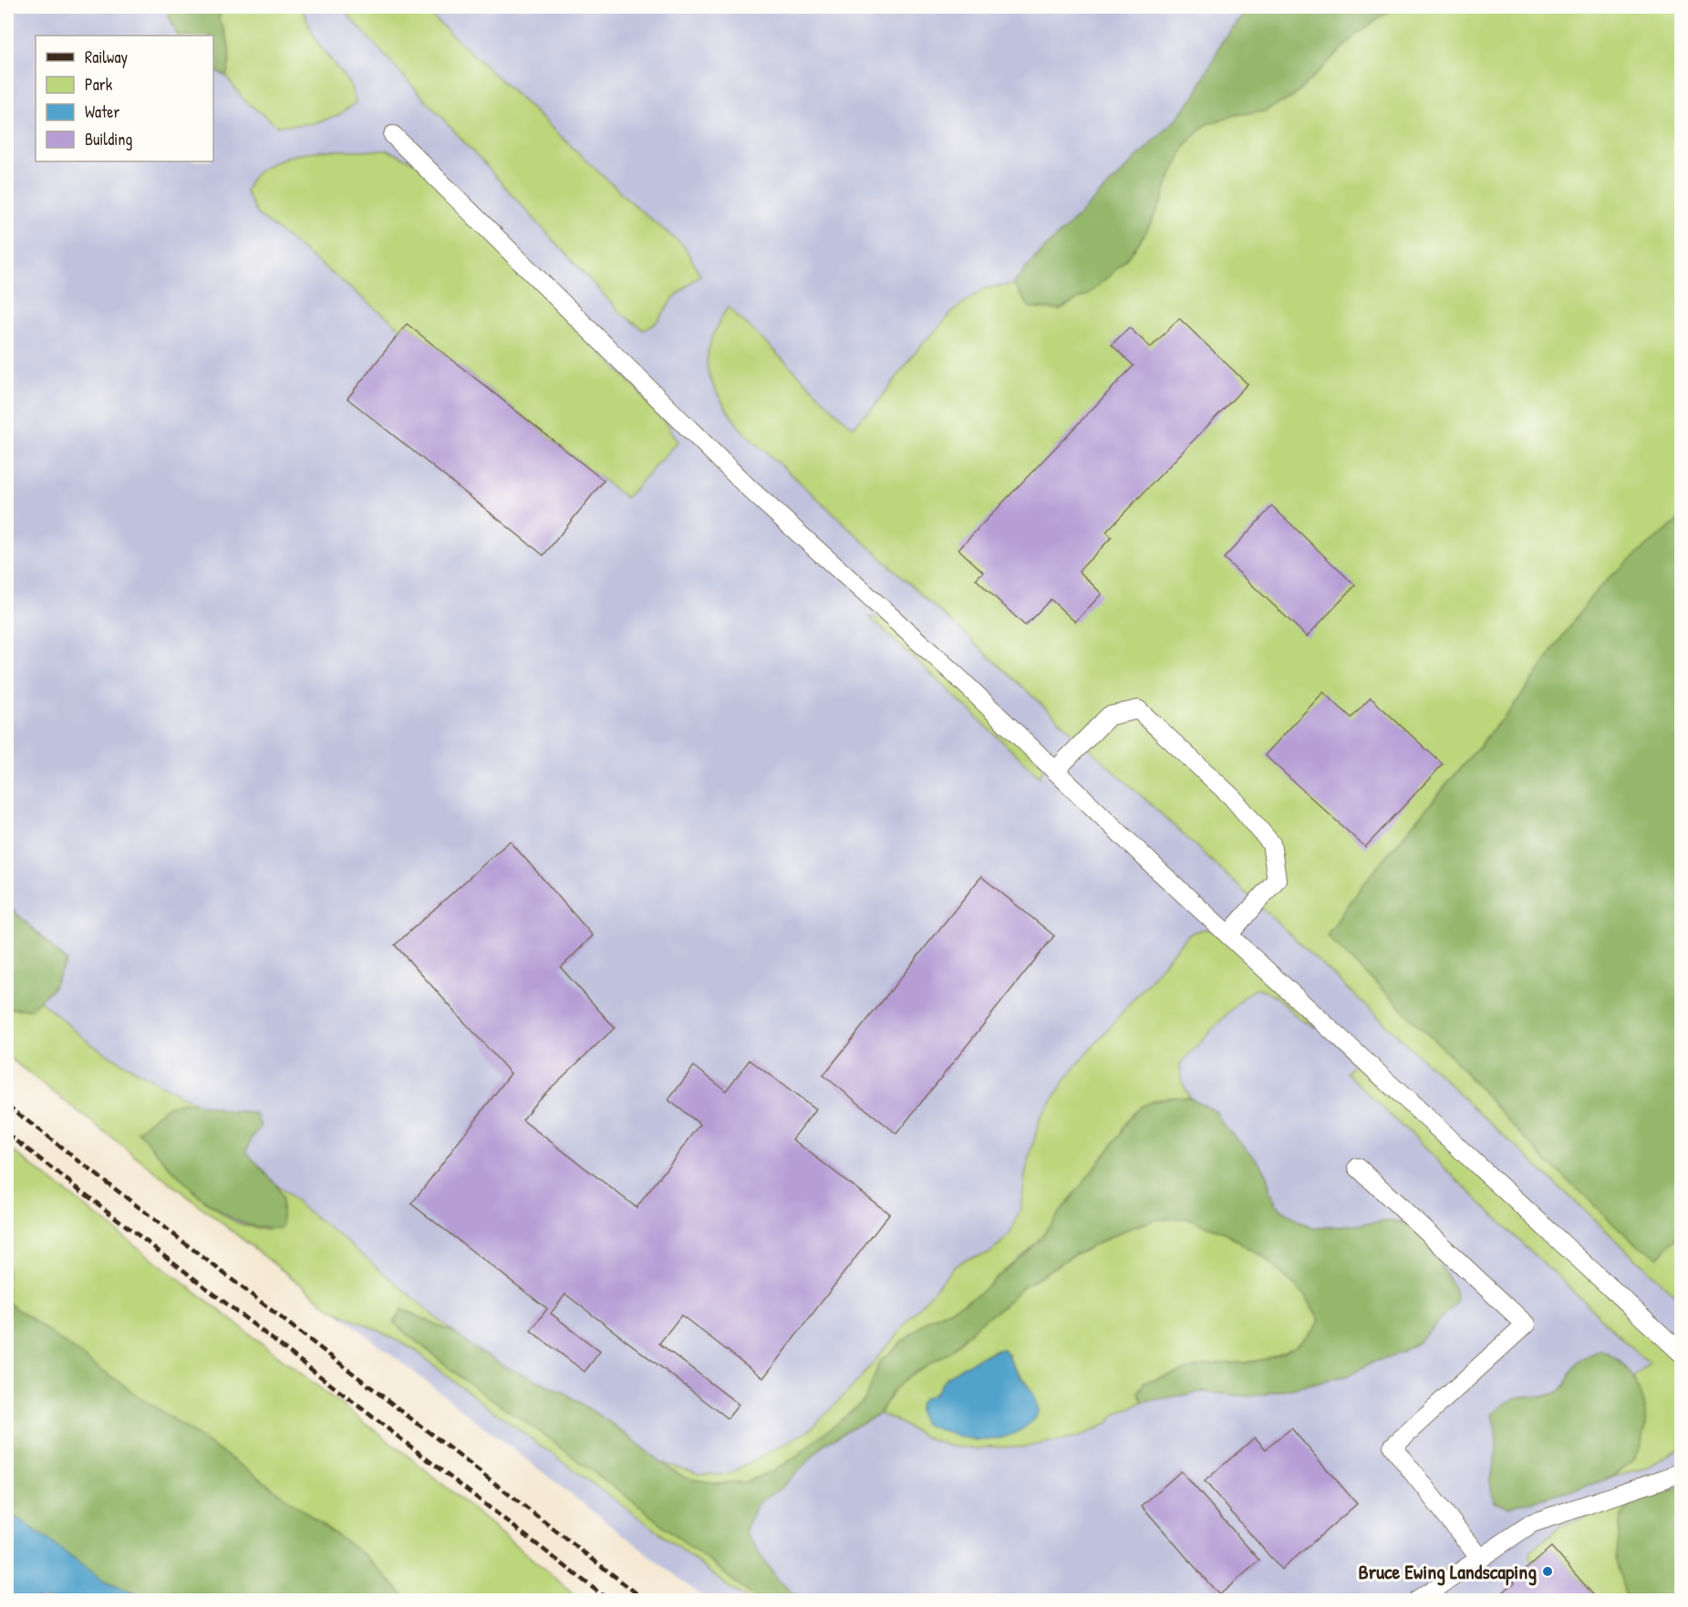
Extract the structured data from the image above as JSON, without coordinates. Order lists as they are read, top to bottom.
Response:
{
  "places": ["Bruce Ewing Landscaping"],
  "legend": [
    "Railway",
    "Park",
    "Water",
    "Building"
  ]
}
